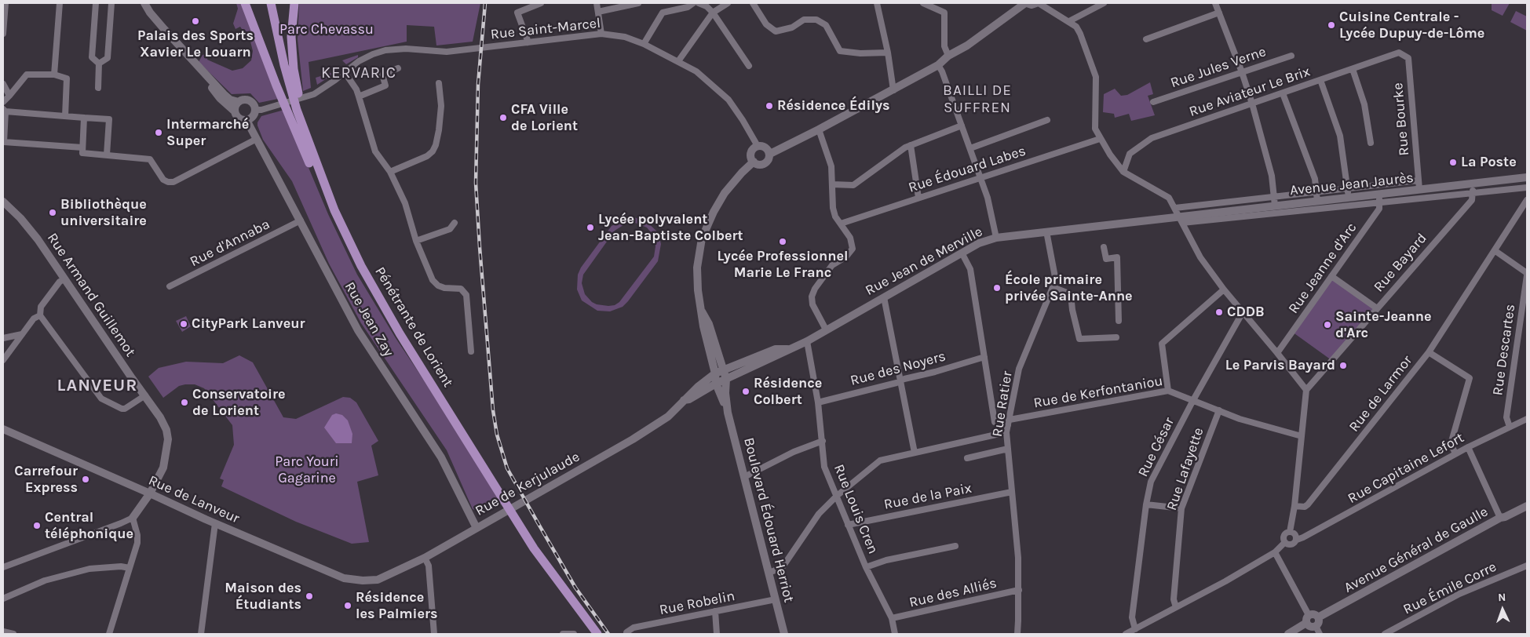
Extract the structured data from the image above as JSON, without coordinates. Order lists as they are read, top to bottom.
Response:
{
  "streets": {
    "main road": [
      "Avenue Jean Jaurès",
      "Rue Jean de Merville",
      "Rue Armand Guillemot",
      "Rue Jean Zay",
      "Pénétrante de Lorient",
      "Rue de Kerjulaude",
      "Rue de Lanveur",
      "Boulevard Édouard Herriot",
      "Avenue Général de Gaulle"
    ],
    "street": [
      "Rue Saint-Marcel",
      "Rue Jules Verne",
      "Rue Aviateur Le Brix",
      "Rue Bourke",
      "Rue Édouard Labes",
      "Rue d'Annaba",
      "Rue Bayard",
      "Rue Jeanne d'Arc",
      "Rue Descartes",
      "Rue des Noyers",
      "Rue de Kerfontaniou",
      "Rue de Larmor",
      "Rue Ratier",
      "Rue César",
      "Rue Capitaine Lefort",
      "Rue Lafayette",
      "Rue de la Paix",
      "Rue Louis Cren",
      "Rue Émile Corre",
      "Rue des Alliés",
      "Rue Robelin"
    ]
  },
  "crossings": [
    ["Rue Saint-Marcel", "Rue Jean Zay"],
    ["Rue Aviateur Le Brix", "Rue Bourke"],
    ["Rue Bourke", "Avenue Jean Jaurès"],
    ["Avenue Jean Jaurès", "Rue Jean de Merville"],
    ["Rue d'Annaba", "Rue Jean Zay"],
    ["Rue Jean de Merville", "Rue Ratier"],
    ["Rue Jean de Merville", "Rue de Kerjulaude"],
    ["Rue Jean de Merville", "Rue Louis Cren"],
    ["Rue Armand Guillemot", "Rue de Lanveur"],
    ["Rue Jean Zay", "Rue de Kerjulaude"],
    ["Rue Descartes", "Rue de Larmor"],
    ["Rue Descartes", "Rue Capitaine Lefort"],
    ["Rue des Noyers", "Rue Louis Cren"],
    ["Rue de Kerfontaniou", "Rue Ratier"],
    ["Rue de Kerfontaniou", "Rue César"],
    ["Rue de Kerfontaniou", "Rue Lafayette"],
    ["Rue Ratier", "Rue de la Paix"],
    ["Rue Ratier", "Rue des Alliés"],
    ["Rue de Kerjulaude", "Rue de Lanveur"],
    ["Rue de Kerjulaude", "Rue Louis Cren"],
    ["Rue de Kerjulaude", "Boulevard Édouard Herriot"],
    ["Rue de la Paix", "Rue Louis Cren"],
    ["Rue Louis Cren", "Rue des Alliés"],
    ["Boulevard Édouard Herriot", "Rue Robelin"]
  ],
  "districts": ["KERVARIC", "BAILLI DE SUFFREN", "LANVEUR"],
  "parks": ["Parc Chevassu", "Parc Youri Gagarine"],
  "places": [
    "Palais des Sports Xavier Le Louarn",
    "Cuisine Centrale - Lycée Dupuy-de-Lôme",
    "Résidence Édilys",
    "CFA Ville de Lorient",
    "Intermarché Super",
    "La Poste",
    "Bibliothèque universitaire",
    "Lycée polyvalent Jean-Baptiste Colbert",
    "Lycée Professionnel Marie Le Franc",
    "École primaire privée Sainte-Anne",
    "CDDB",
    "CityPark Lanveur",
    "Sainte-Jeanne d'Arc",
    "Le Parvis Bayard",
    "Résidence Colbert",
    "Conservatoire de Lorient",
    "Carrefour Express",
    "Central téléphonique",
    "Maison des Étudiants",
    "Résidence les Palmiers"
  ],
  "north": "top"
}
